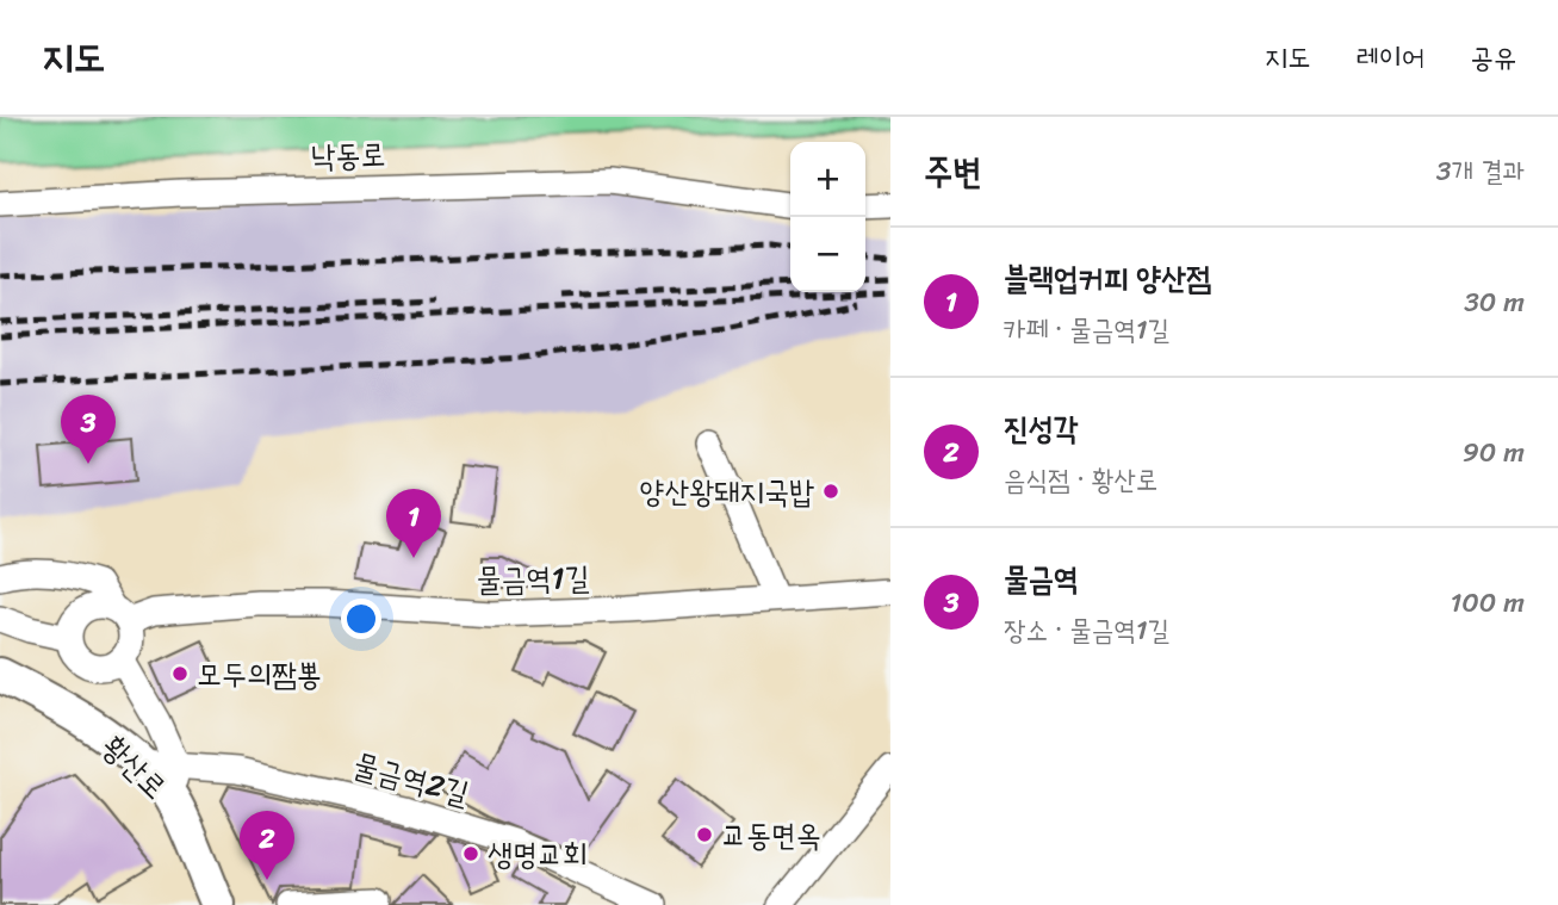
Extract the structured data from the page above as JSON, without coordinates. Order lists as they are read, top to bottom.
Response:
{
  "streets": {
    "main road": ["황산로"],
    "street": ["낙동로", "물금역1길", "물금역2길"]
  },
  "crossings": [
    ["황산로", "물금역2길"]
  ],
  "places": [
    "양산왕돼지국밥",
    "모두의짬뽕",
    "교동면옥",
    "생명교회"
  ],
  "page": {
    "header": "지도",
    "nav": ["지도", "레이어", "공유"],
    "heading": ["주변", "3개 결과"],
    "map_buttons": ["+", "−"],
    "list": [
      {
        "mark": "1",
        "name": "블랙업커피 양산점",
        "note": "카페 · 물금역1길",
        "value": "30 m"
      },
      {
        "mark": "2",
        "name": "진성각",
        "note": "음식점 · 황산로",
        "value": "90 m"
      },
      {
        "mark": "3",
        "name": "물금역",
        "note": "장소 · 물금역1길",
        "value": "100 m"
      }
    ],
    "pins": ["3", "1", "2"]
  }
}
